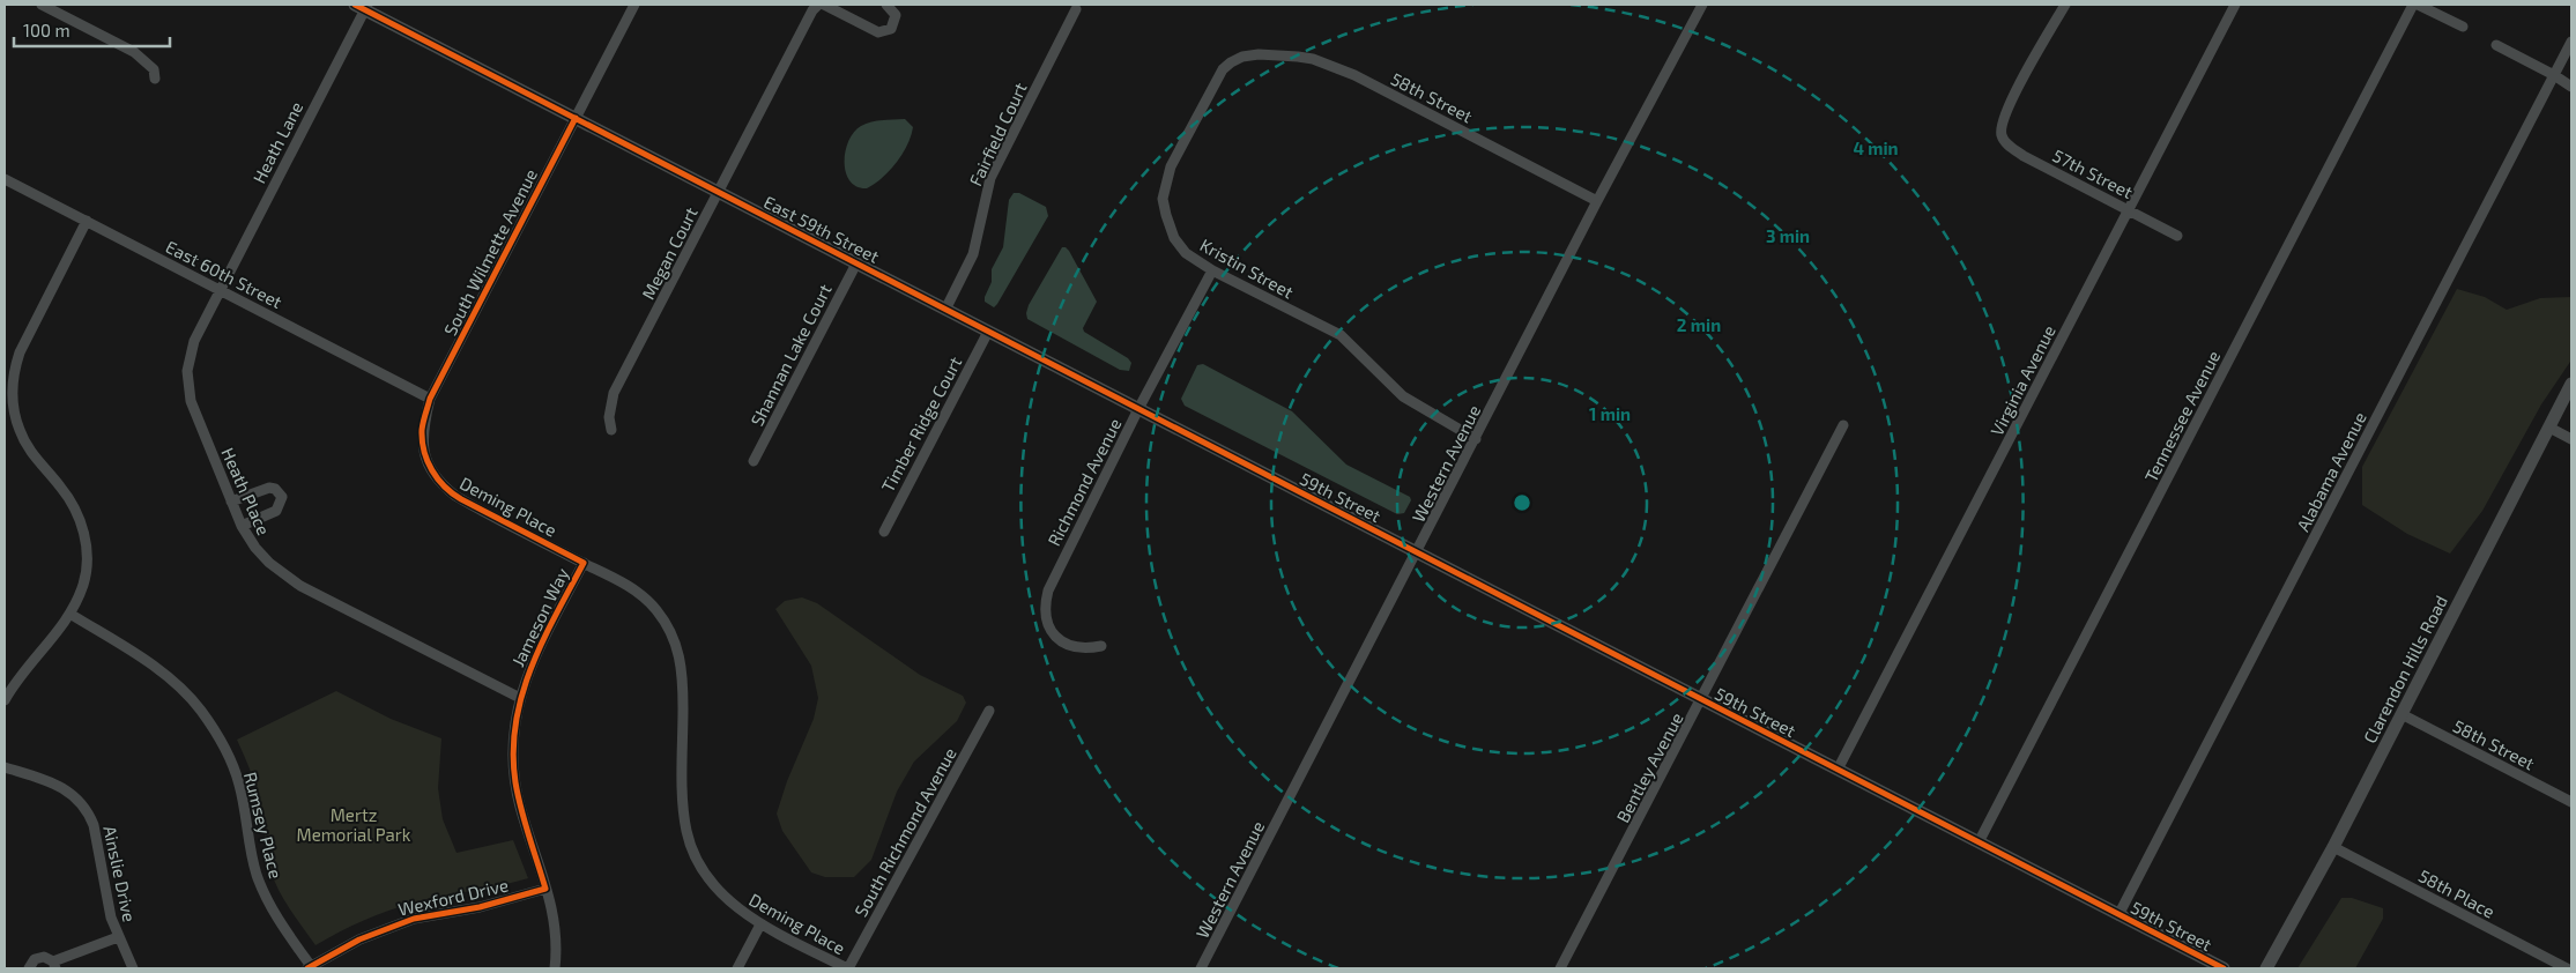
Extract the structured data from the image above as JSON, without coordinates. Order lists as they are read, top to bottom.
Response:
{
  "streets": {
    "street": [
      "58th Street",
      "Fairfield Court",
      "Heath Lane",
      "57th Street",
      "East 59th Street",
      "South Wilmette Avenue",
      "Megan Court",
      "Kristin Street",
      "East 60th Street",
      "Shannan Lake Court",
      "Virginia Avenue",
      "Tennessee Avenue",
      "Timber Ridge Court",
      "Western Avenue",
      "Alabama Avenue",
      "Richmond Avenue",
      "Heath Place",
      "59th Street",
      "Deming Place",
      "Jameson Way",
      "Clarendon Hills Road",
      "Bentley Avenue",
      "Rumsey Place",
      "South Richmond Avenue",
      "Ainslie Drive",
      "58th Place",
      "Wexford Drive"
    ]
  },
  "crossings": [
    ["58th Street", "Kristin Street"],
    ["58th Street", "Western Avenue"],
    ["58th Street", "Clarendon Hills Road"],
    ["Fairfield Court", "East 59th Street"],
    ["Heath Lane", "East 59th Street"],
    ["Heath Lane", "East 60th Street"],
    ["Heath Lane", "Heath Place"],
    ["57th Street", "Virginia Avenue"],
    ["East 59th Street", "South Wilmette Avenue"],
    ["East 59th Street", "Megan Court"],
    ["East 59th Street", "Shannan Lake Court"],
    ["East 59th Street", "Timber Ridge Court"],
    ["East 59th Street", "Richmond Avenue"],
    ["East 59th Street", "59th Street"],
    ["South Wilmette Avenue", "East 60th Street"],
    ["South Wilmette Avenue", "Deming Place"],
    ["Kristin Street", "Western Avenue"],
    ["Kristin Street", "Richmond Avenue"],
    ["East 60th Street", "Heath Place"],
    ["East 60th Street", "Deming Place"],
    ["Virginia Avenue", "59th Street"],
    ["Tennessee Avenue", "59th Street"],
    ["Western Avenue", "59th Street"],
    ["Alabama Avenue", "59th Street"],
    ["Heath Place", "Jameson Way"],
    ["59th Street", "Bentley Avenue"],
    ["Deming Place", "Jameson Way"],
    ["Deming Place", "South Richmond Avenue"],
    ["Jameson Way", "Wexford Drive"],
    ["Clarendon Hills Road", "58th Place"],
    ["Rumsey Place", "Wexford Drive"]
  ],
  "parks": ["Mertz Memorial Park"],
  "scale_bar": "100 m",
  "rings": [
    "4 min",
    "3 min",
    "2 min",
    "1 min"
  ]
}
